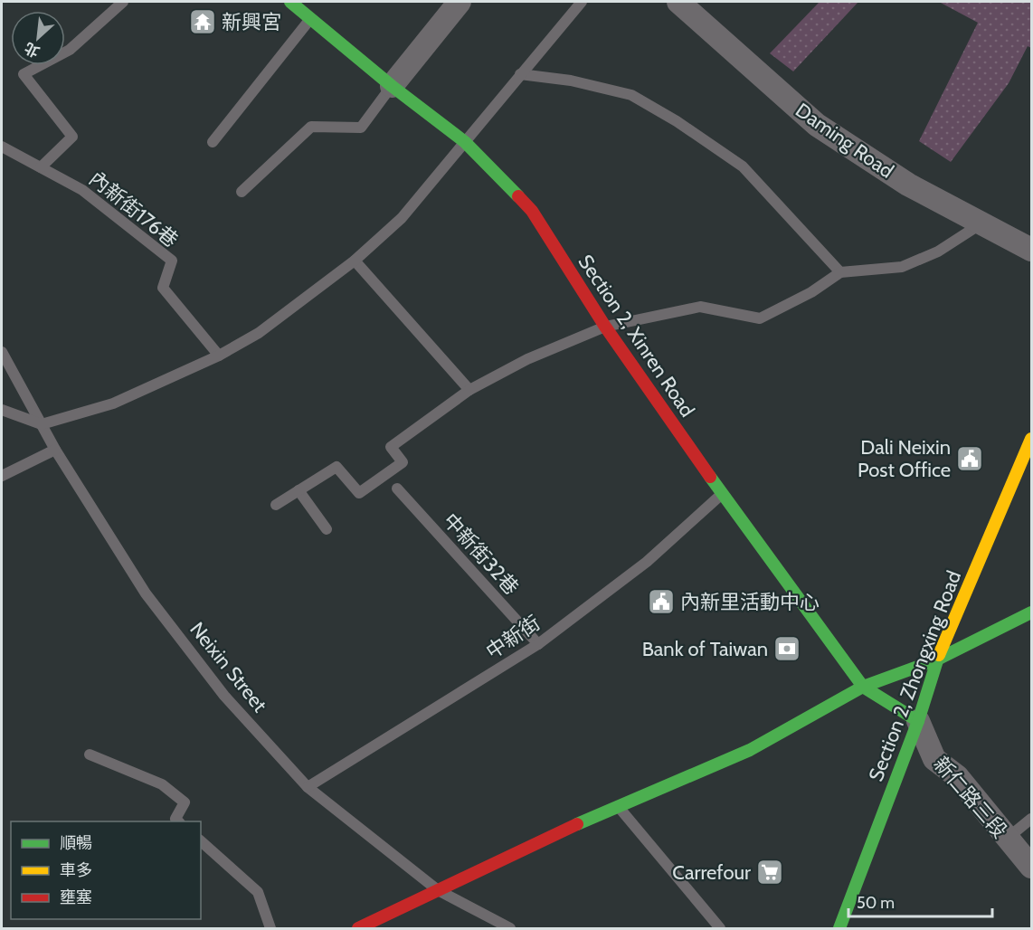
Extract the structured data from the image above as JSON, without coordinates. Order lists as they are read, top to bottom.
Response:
{
  "streets": {
    "street": [
      "Daming Road",
      "Section 2, Xinren Road",
      "Section 2, Zhongxing Road",
      "新仁路三段"
    ],
    "lane": [
      "內新街176巷",
      "中新街32巷",
      "中新街",
      "Neixin Street"
    ]
  },
  "crossings": [
    ["Section 2, Xinren Road", "中新街"],
    ["Section 2, Xinren Road", "Section 2, Zhongxing Road"],
    ["Section 2, Xinren Road", "新仁路三段"],
    ["中新街32巷", "中新街"],
    ["中新街", "Neixin Street"],
    ["Section 2, Zhongxing Road", "新仁路三段"]
  ],
  "places": {
    "temple": ["新興宮"],
    "public building": ["Dali Neixin Post Office", "內新里活動中心"],
    "bank": ["Bank of Taiwan"],
    "supermarket": ["Carrefour"]
  },
  "legend": ["順暢", "車多", "壅塞"],
  "scale_bar": "50 m",
  "north": "bottom left"
}
